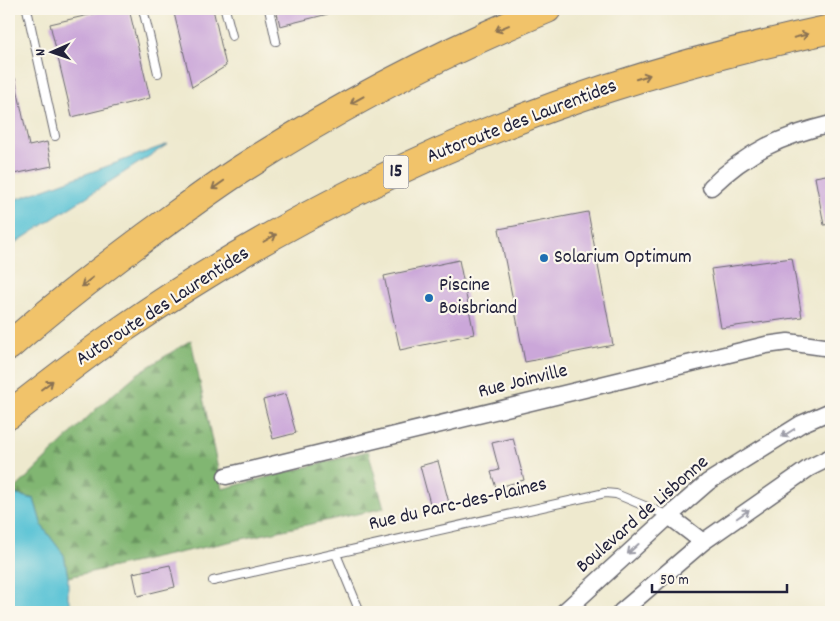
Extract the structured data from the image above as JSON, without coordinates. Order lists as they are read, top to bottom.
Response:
{
  "streets": {
    "highway": ["Autoroute des Laurentides", "15"],
    "street": ["Rue Joinville", "Rue du Parc-des-Plaines", "Boulevard de Lisbonne"]
  },
  "crossings": [
    ["Rue du Parc-des-Plaines", "Boulevard de Lisbonne"]
  ],
  "places": ["Solarium Optimum", "Piscine Boisbriand"],
  "scale_bar": "50 m",
  "north": "left"
}
